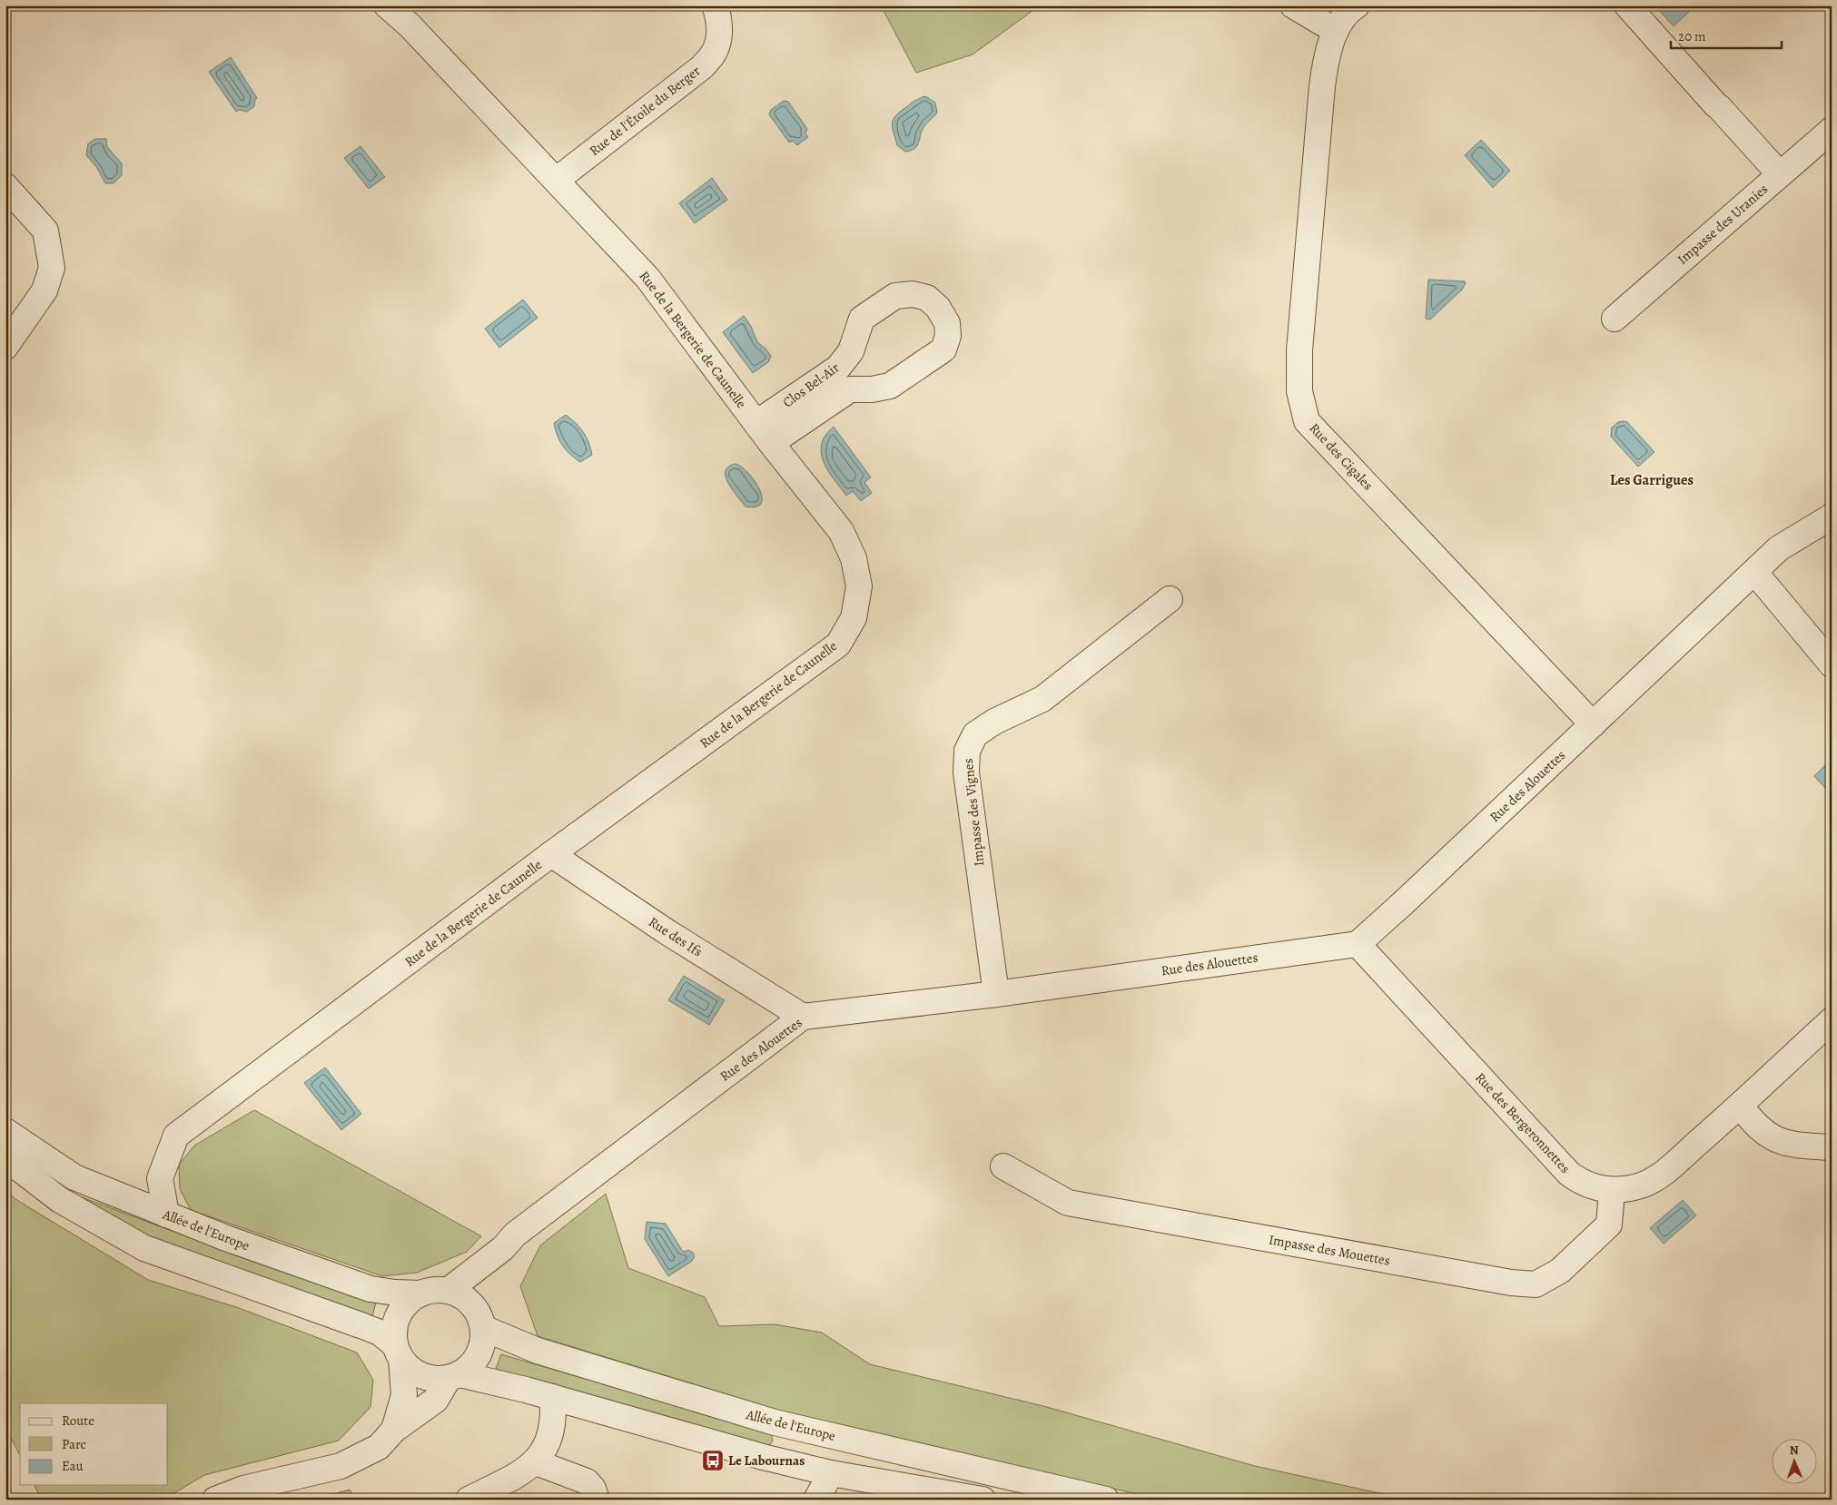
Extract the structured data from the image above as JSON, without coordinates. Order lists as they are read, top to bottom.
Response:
{
  "streets": {
    "street": [
      "Rue de l'Étoile du Berger",
      "Impasse des Uranies",
      "Rue de la Bergerie de Caunelle",
      "Clos Bel-Air",
      "Rue des Cigales",
      "Rue des Alouettes",
      "Impasse des Vignes",
      "Rue des Ifs",
      "Rue des Bergeronnettes",
      "Allée de l'Europe",
      "Impasse des Mouettes"
    ]
  },
  "crossings": [
    ["Rue de l'Étoile du Berger", "Rue de la Bergerie de Caunelle"],
    ["Rue de la Bergerie de Caunelle", "Clos Bel-Air"],
    ["Rue de la Bergerie de Caunelle", "Rue des Ifs"],
    ["Rue de la Bergerie de Caunelle", "Allée de l'Europe"],
    ["Rue des Cigales", "Rue des Alouettes"],
    ["Rue des Alouettes", "Impasse des Vignes"],
    ["Rue des Alouettes", "Rue des Ifs"],
    ["Rue des Alouettes", "Rue des Bergeronnettes"],
    ["Rue des Alouettes", "Allée de l'Europe"],
    ["Rue des Bergeronnettes", "Impasse des Mouettes"]
  ],
  "districts": ["Les Garrigues"],
  "places": {
    "bus stop": ["Le Labournas"]
  },
  "legend": ["Route", "Parc", "Eau"],
  "scale_bar": "20 m",
  "north": "top"
}
